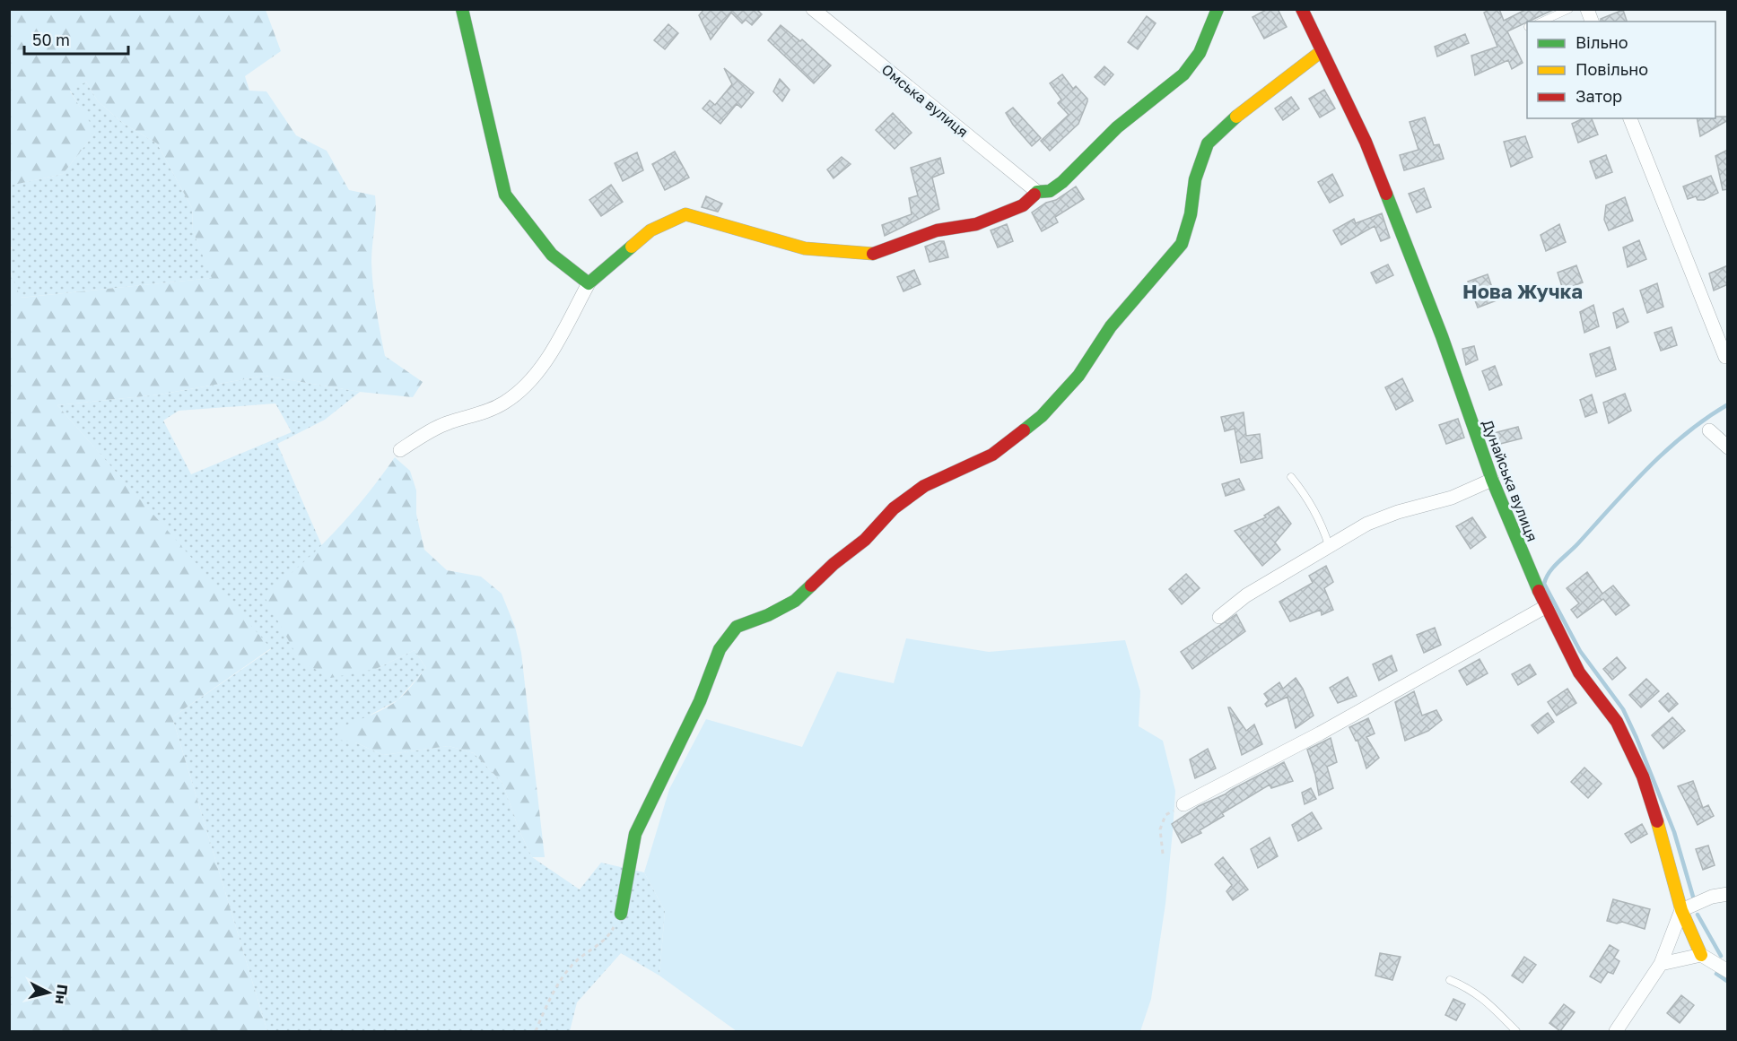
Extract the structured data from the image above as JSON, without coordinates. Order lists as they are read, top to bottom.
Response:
{
  "streets": {
    "street": ["Омська вулиця", "Дунайська вулиця"]
  },
  "districts": ["Нова Жучка"],
  "legend": ["Вільно", "Повільно", "Затор"],
  "scale_bar": "50 m",
  "north": "right"
}
